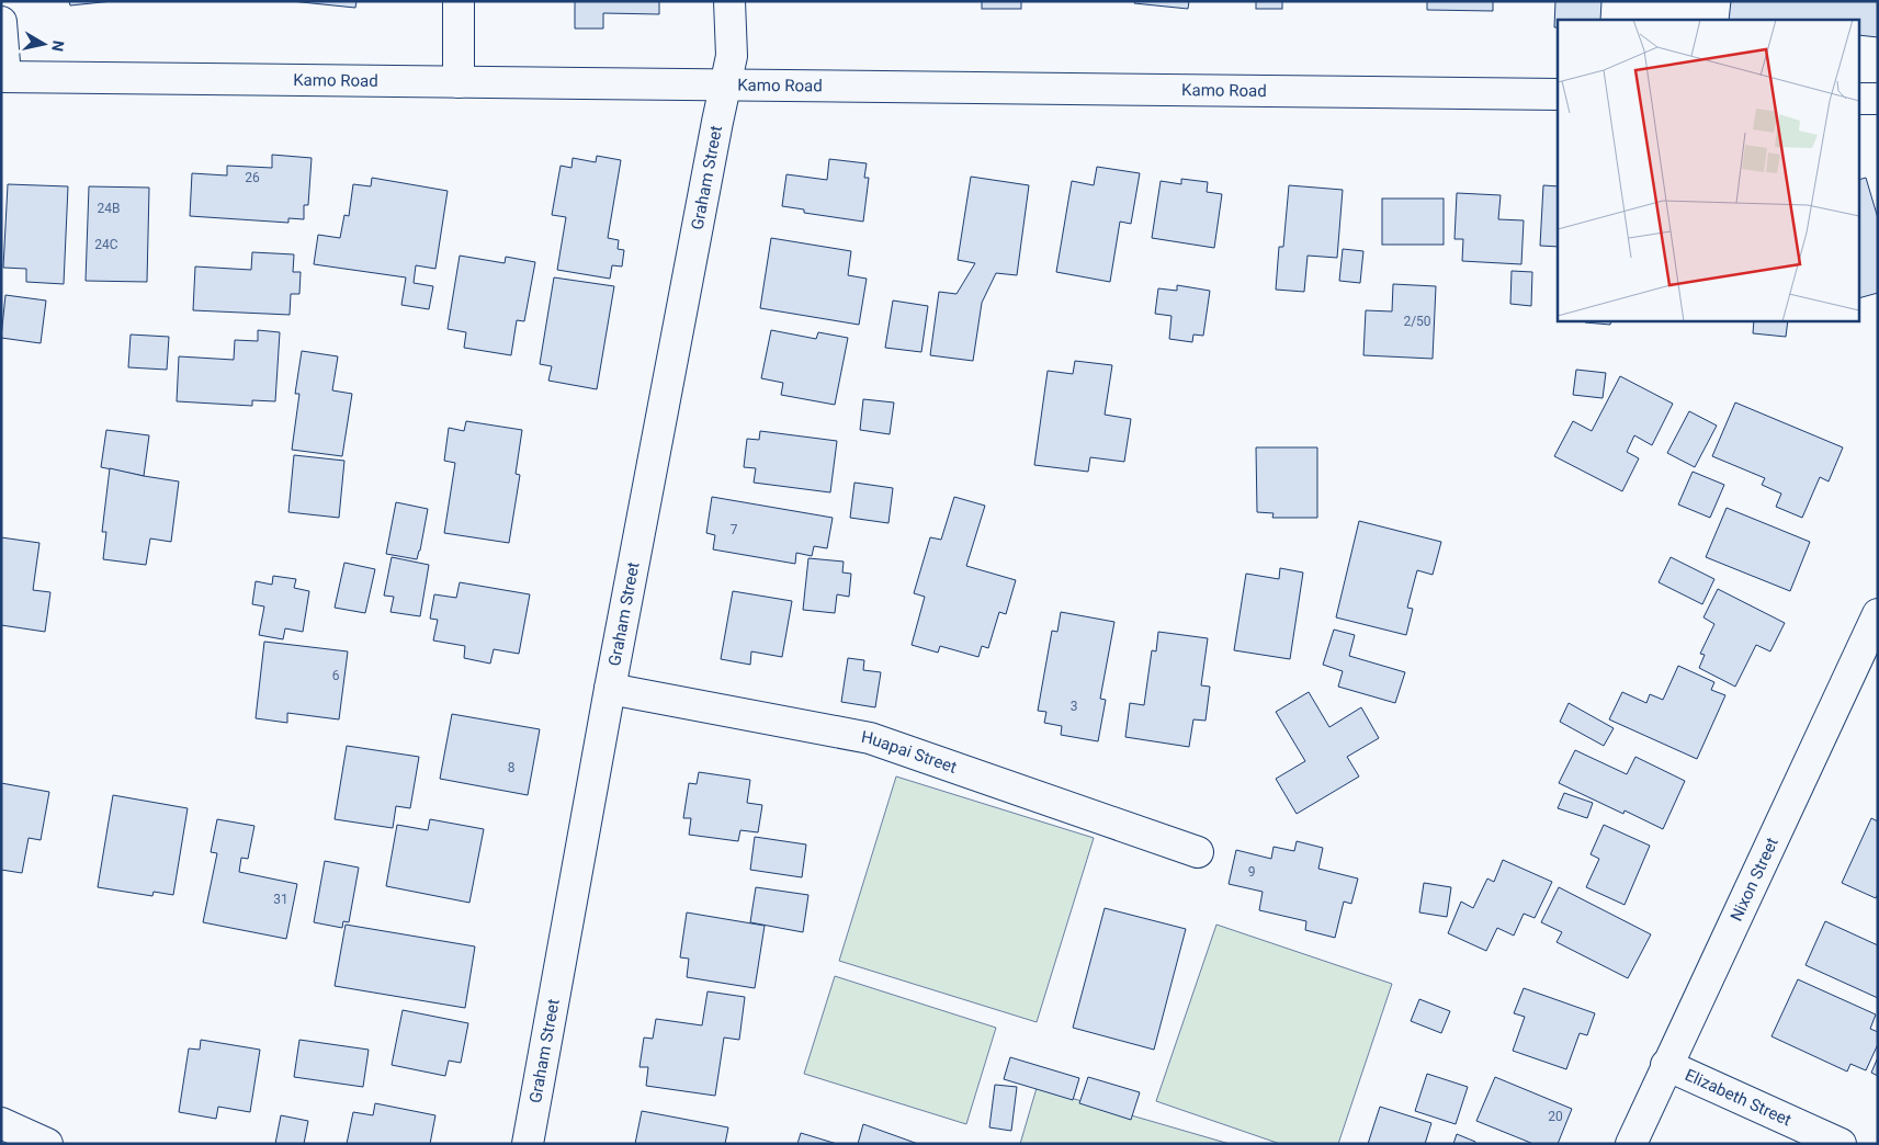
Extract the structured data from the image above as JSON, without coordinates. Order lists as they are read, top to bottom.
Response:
{
  "streets": {
    "main road": [
      "Kamo Road",
      "Graham Street",
      "Huapai Street",
      "Nixon Street",
      "Elizabeth Street"
    ]
  },
  "crossings": [
    ["Kamo Road", "Graham Street"],
    ["Graham Street", "Huapai Street"],
    ["Nixon Street", "Elizabeth Street"]
  ],
  "house_numbers": [
    "26",
    "24B",
    "24C",
    "2/50",
    "7",
    "6",
    "3",
    "8",
    "9",
    "31",
    "20"
  ],
  "north": "right"
}
